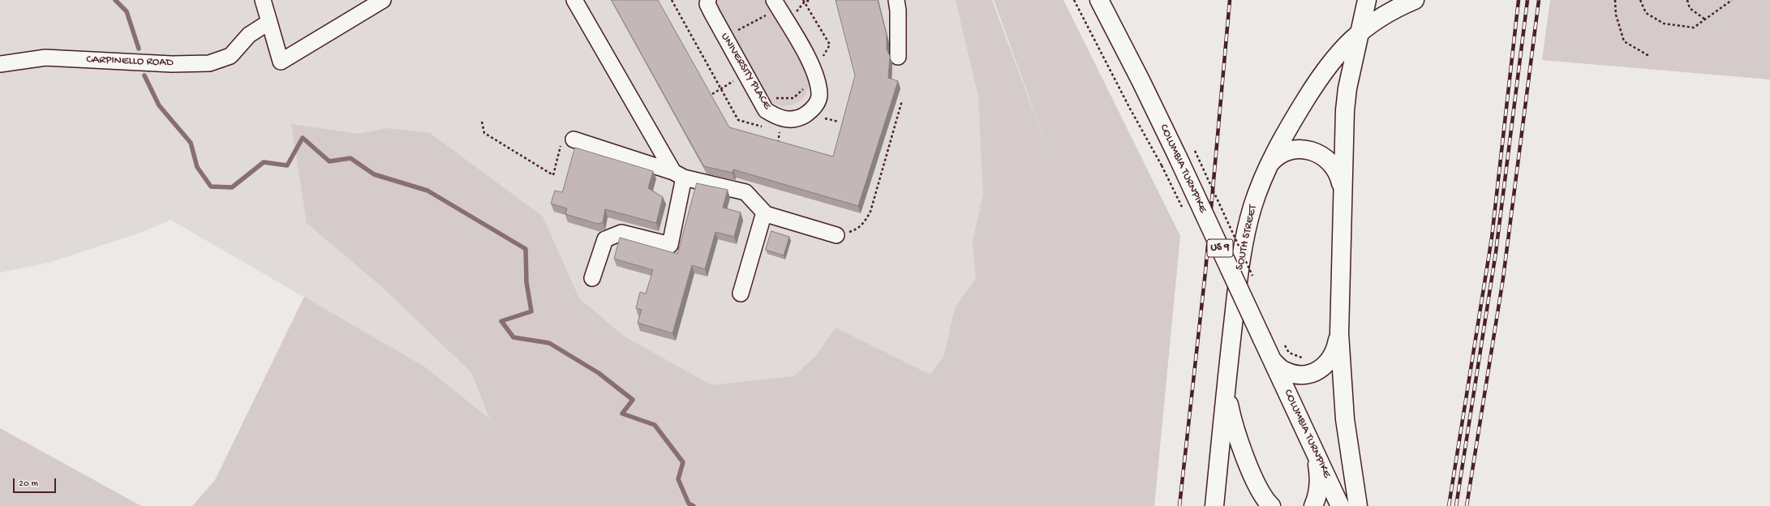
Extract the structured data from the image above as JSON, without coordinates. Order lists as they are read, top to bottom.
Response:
{
  "streets": {
    "main road": ["COLUMBIA TURNPIKE", "SOUTH STREET", "US 9"],
    "lane": ["CARPINELLO ROAD", "UNIVERSITY PLACE"]
  },
  "scale_bar": "20 m"
}
